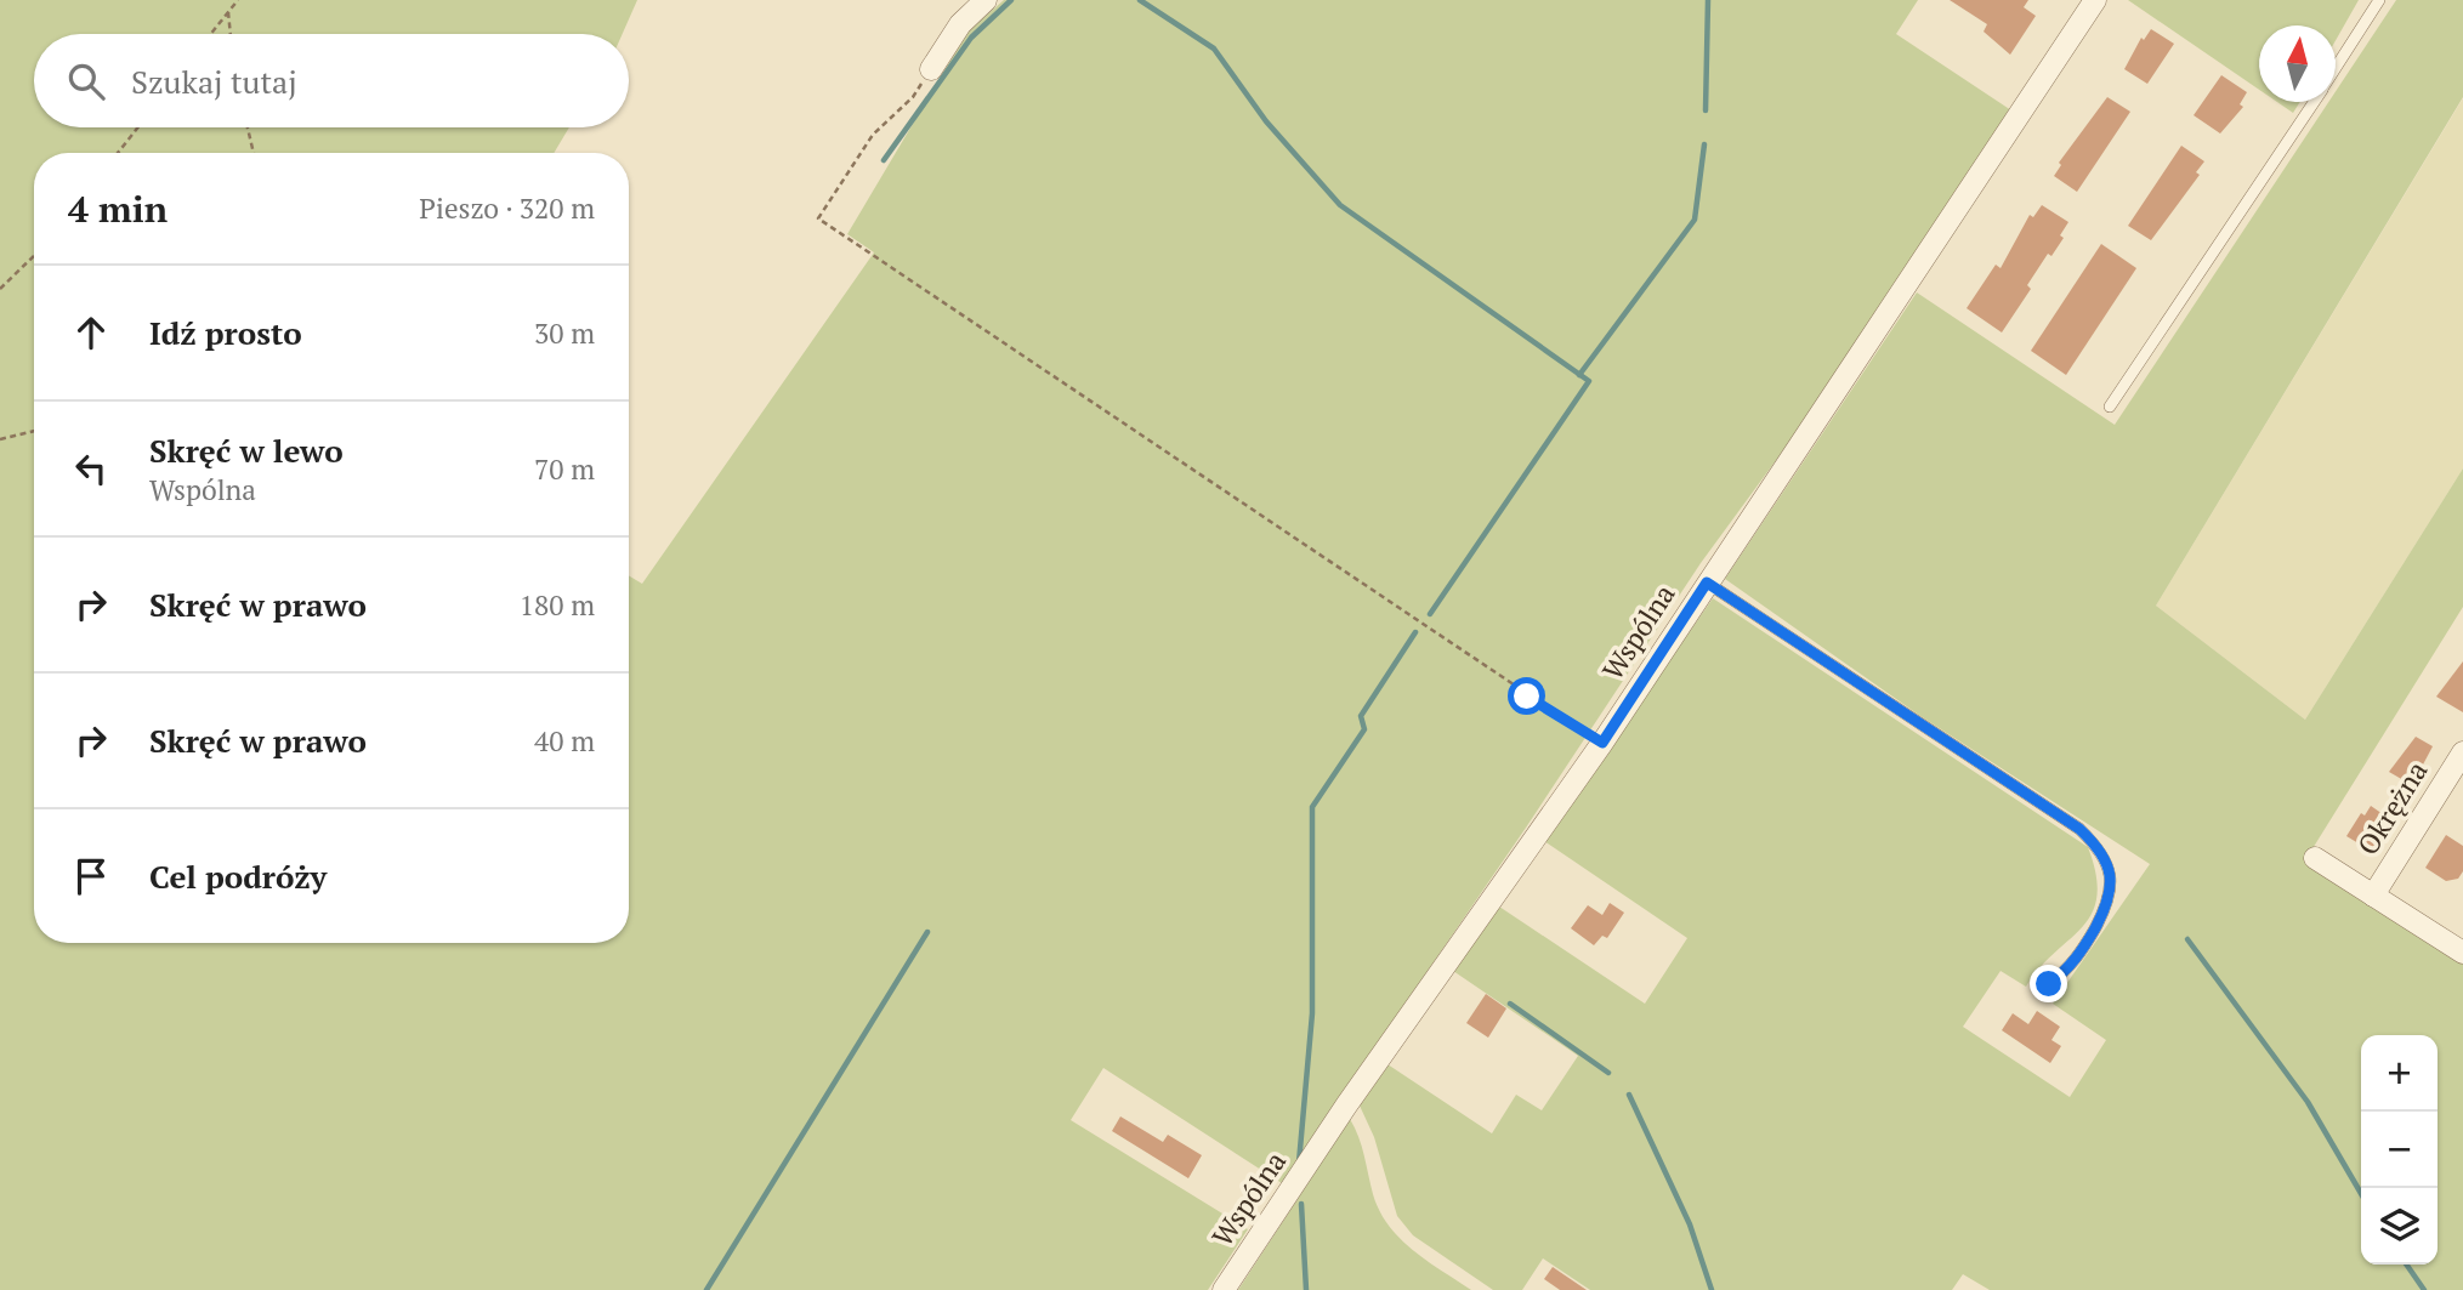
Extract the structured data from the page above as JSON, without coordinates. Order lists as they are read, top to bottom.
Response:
{
  "streets": {
    "street": ["Wspólna", "Okrężna"]
  },
  "north": "top",
  "page": {
    "search": "Szukaj tutaj",
    "heading": ["4 min", "Pieszo · 320 m"],
    "list": [
      ["Idź prosto", "30 m"],
      ["Skręć w lewo", "Wspólna", "70 m"],
      ["Skręć w prawo", "180 m"],
      ["Skręć w prawo", "40 m"],
      "Cel podróży"
    ],
    "map_buttons": ["+", "−"]
  }
}
